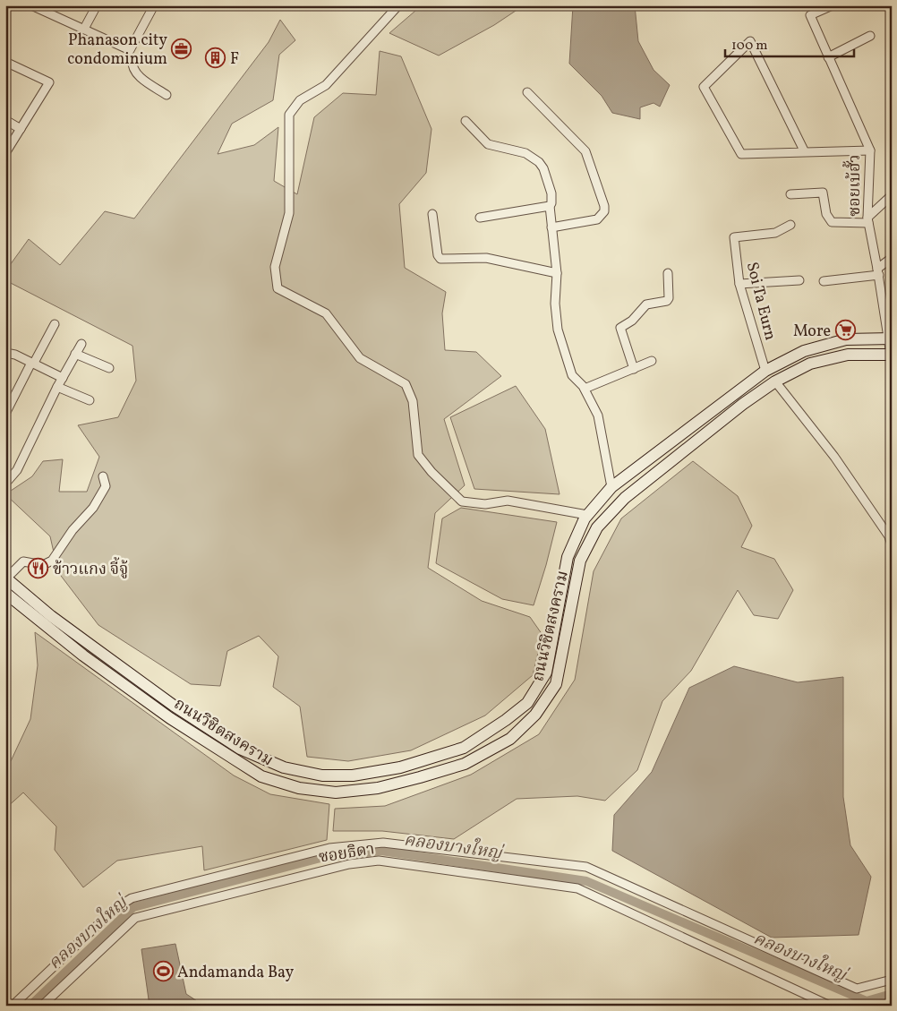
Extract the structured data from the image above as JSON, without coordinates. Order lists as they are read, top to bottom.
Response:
{
  "streets": {
    "main road": ["ถนนวิชิตสงคราม"],
    "street": ["ซอยเบ้ฮั้ว", "Soi Ta Eurn", "ซอยธิดา"]
  },
  "crossings": [
    ["ซอยเบ้ฮั้ว", "ถนนวิชิตสงคราม"],
    ["Soi Ta Eurn", "ถนนวิชิตสงคราม"]
  ],
  "water": ["คลองบางใหญ่"],
  "places": {
    "office": ["Phanason city condominium"],
    "building": ["F"],
    "supermarket": ["More"],
    "restaurant": ["ข้าวแกง จี้จู้"],
    "sports": ["Andamanda Bay"]
  },
  "scale_bar": "100 m"
}
